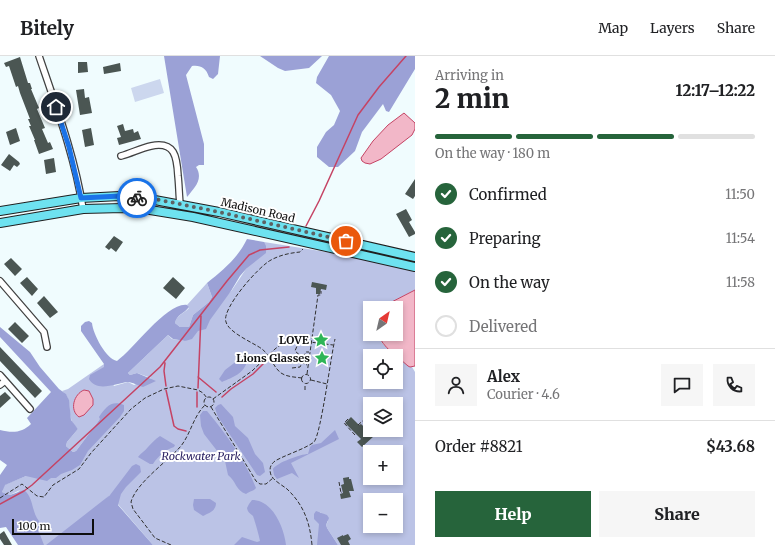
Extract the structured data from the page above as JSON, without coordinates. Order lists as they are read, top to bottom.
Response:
{
  "streets": {
    "main road": ["Madison Road"]
  },
  "parks": ["Rockwater Park"],
  "places": {
    "place": ["LOVE", "Lions Glasses"]
  },
  "scale_bar": "100 m",
  "north": "top right",
  "page": {
    "header": "Bitely",
    "nav": ["Map", "Layers", "Share"],
    "heading": ["2 min", "Arriving in", "12:17–12:22"],
    "panel": [
      "Alex",
      "Courier · 4.6",
      "Order #8821",
      "$43.68"
    ],
    "bar": "On the way · 180 m",
    "list": [
      ["Confirmed", "11:50"],
      ["Preparing", "11:54"],
      ["On the way", "11:58"],
      "Delivered"
    ],
    "map_buttons": ["+", "−"],
    "buttons": ["Help", "Share"],
    "scale": "100 m"
  }
}
